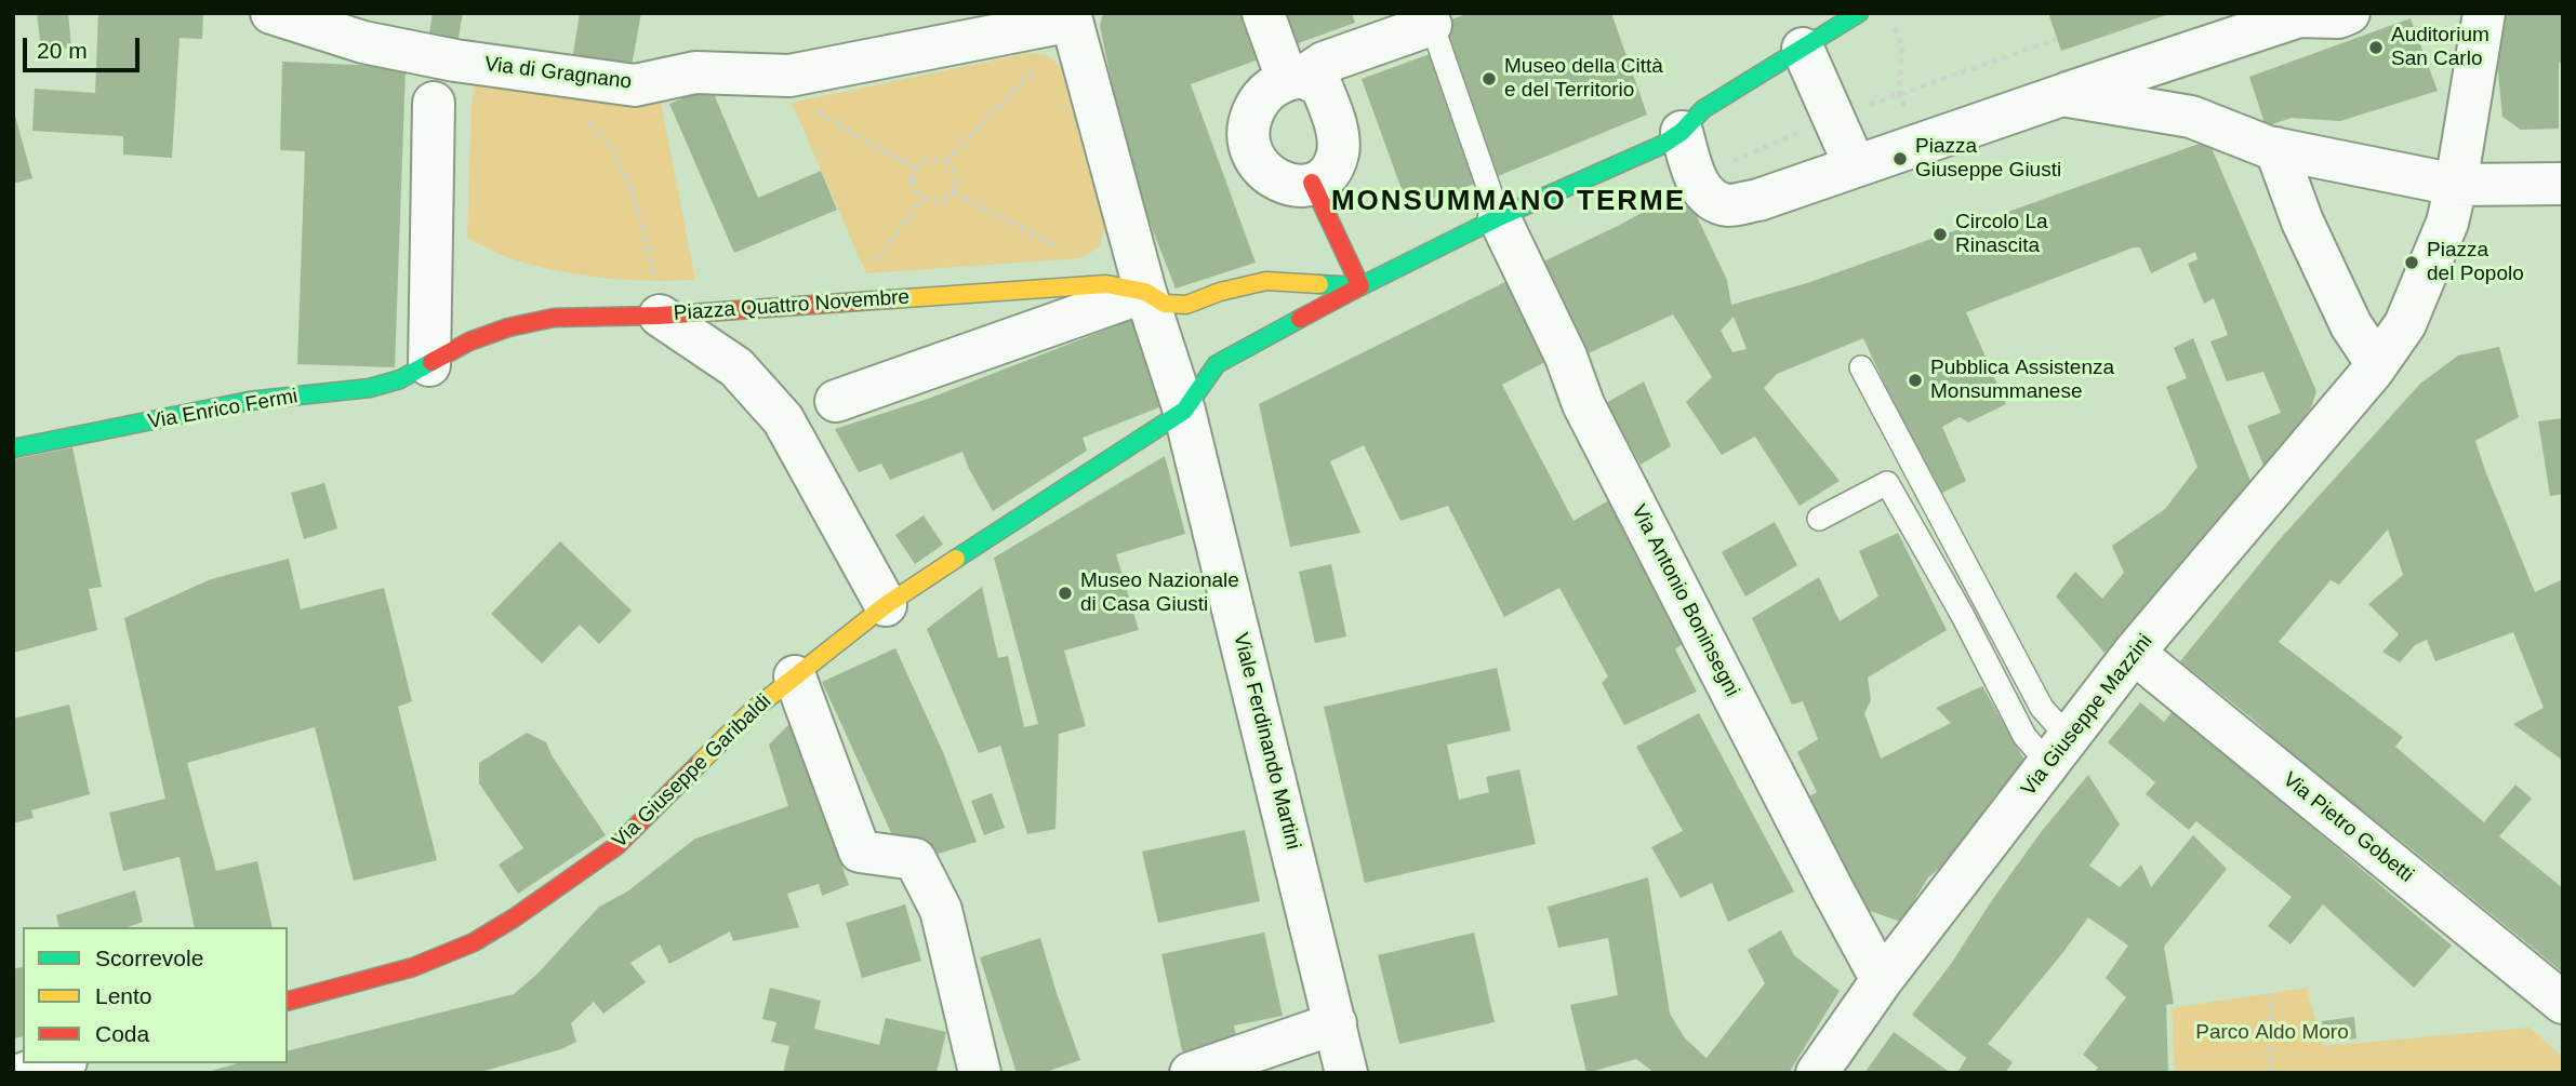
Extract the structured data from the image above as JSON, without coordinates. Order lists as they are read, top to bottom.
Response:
{
  "streets": {
    "street": [
      "Via di Gragnano",
      "Piazza Quattro Novembre",
      "Via Enrico Fermi",
      "Via Antonio Boninsegni",
      "Via Giuseppe Mazzini",
      "Viale Ferdinando Martini",
      "Via Giuseppe Garibaldi",
      "Via Pietro Gobetti"
    ]
  },
  "crossings": [
    ["Piazza Quattro Novembre", "Via Enrico Fermi"],
    ["Piazza Quattro Novembre", "Viale Ferdinando Martini"],
    ["Via Antonio Boninsegni", "Via Giuseppe Mazzini"],
    ["Via Giuseppe Mazzini", "Via Pietro Gobetti"],
    ["Viale Ferdinando Martini", "Via Giuseppe Garibaldi"]
  ],
  "districts": ["MONSUMMANO TERME"],
  "parks": ["Parco Aldo Moro"],
  "places": [
    "Auditorium San Carlo",
    "Museo della Città e del Territorio",
    "Piazza Giuseppe Giusti",
    "Circolo La Rinascita",
    "Piazza del Popolo",
    "Pubblica Assistenza Monsummanese",
    "Museo Nazionale di Casa Giusti"
  ],
  "legend": ["Scorrevole", "Lento", "Coda"],
  "scale_bar": "20 m"
}
